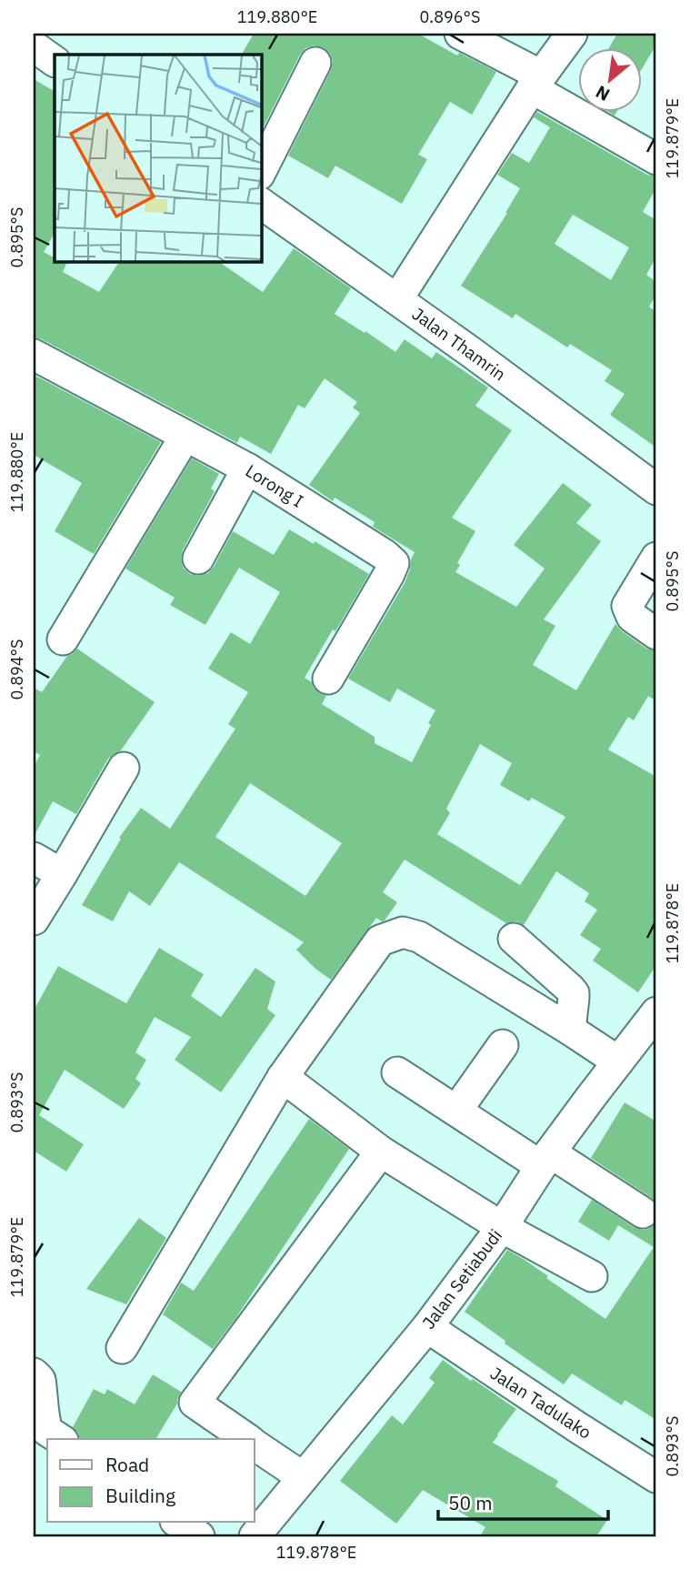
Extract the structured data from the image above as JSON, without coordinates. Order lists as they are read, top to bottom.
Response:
{
  "streets": {
    "street": [
      "Jalan Thamrin",
      "Lorong I",
      "Jalan Setiabudi",
      "Jalan Tadulako"
    ]
  },
  "crossings": [
    ["Jalan Setiabudi", "Jalan Tadulako"]
  ],
  "legend": ["Road", "Building"],
  "scale_bar": "50 m",
  "north": "bottom left",
  "coordinates": [
    "119.880°E",
    "0.896°S",
    "119.879°E",
    "0.895°S",
    "0.894°S",
    "119.878°E",
    "0.893°S"
  ]
}
